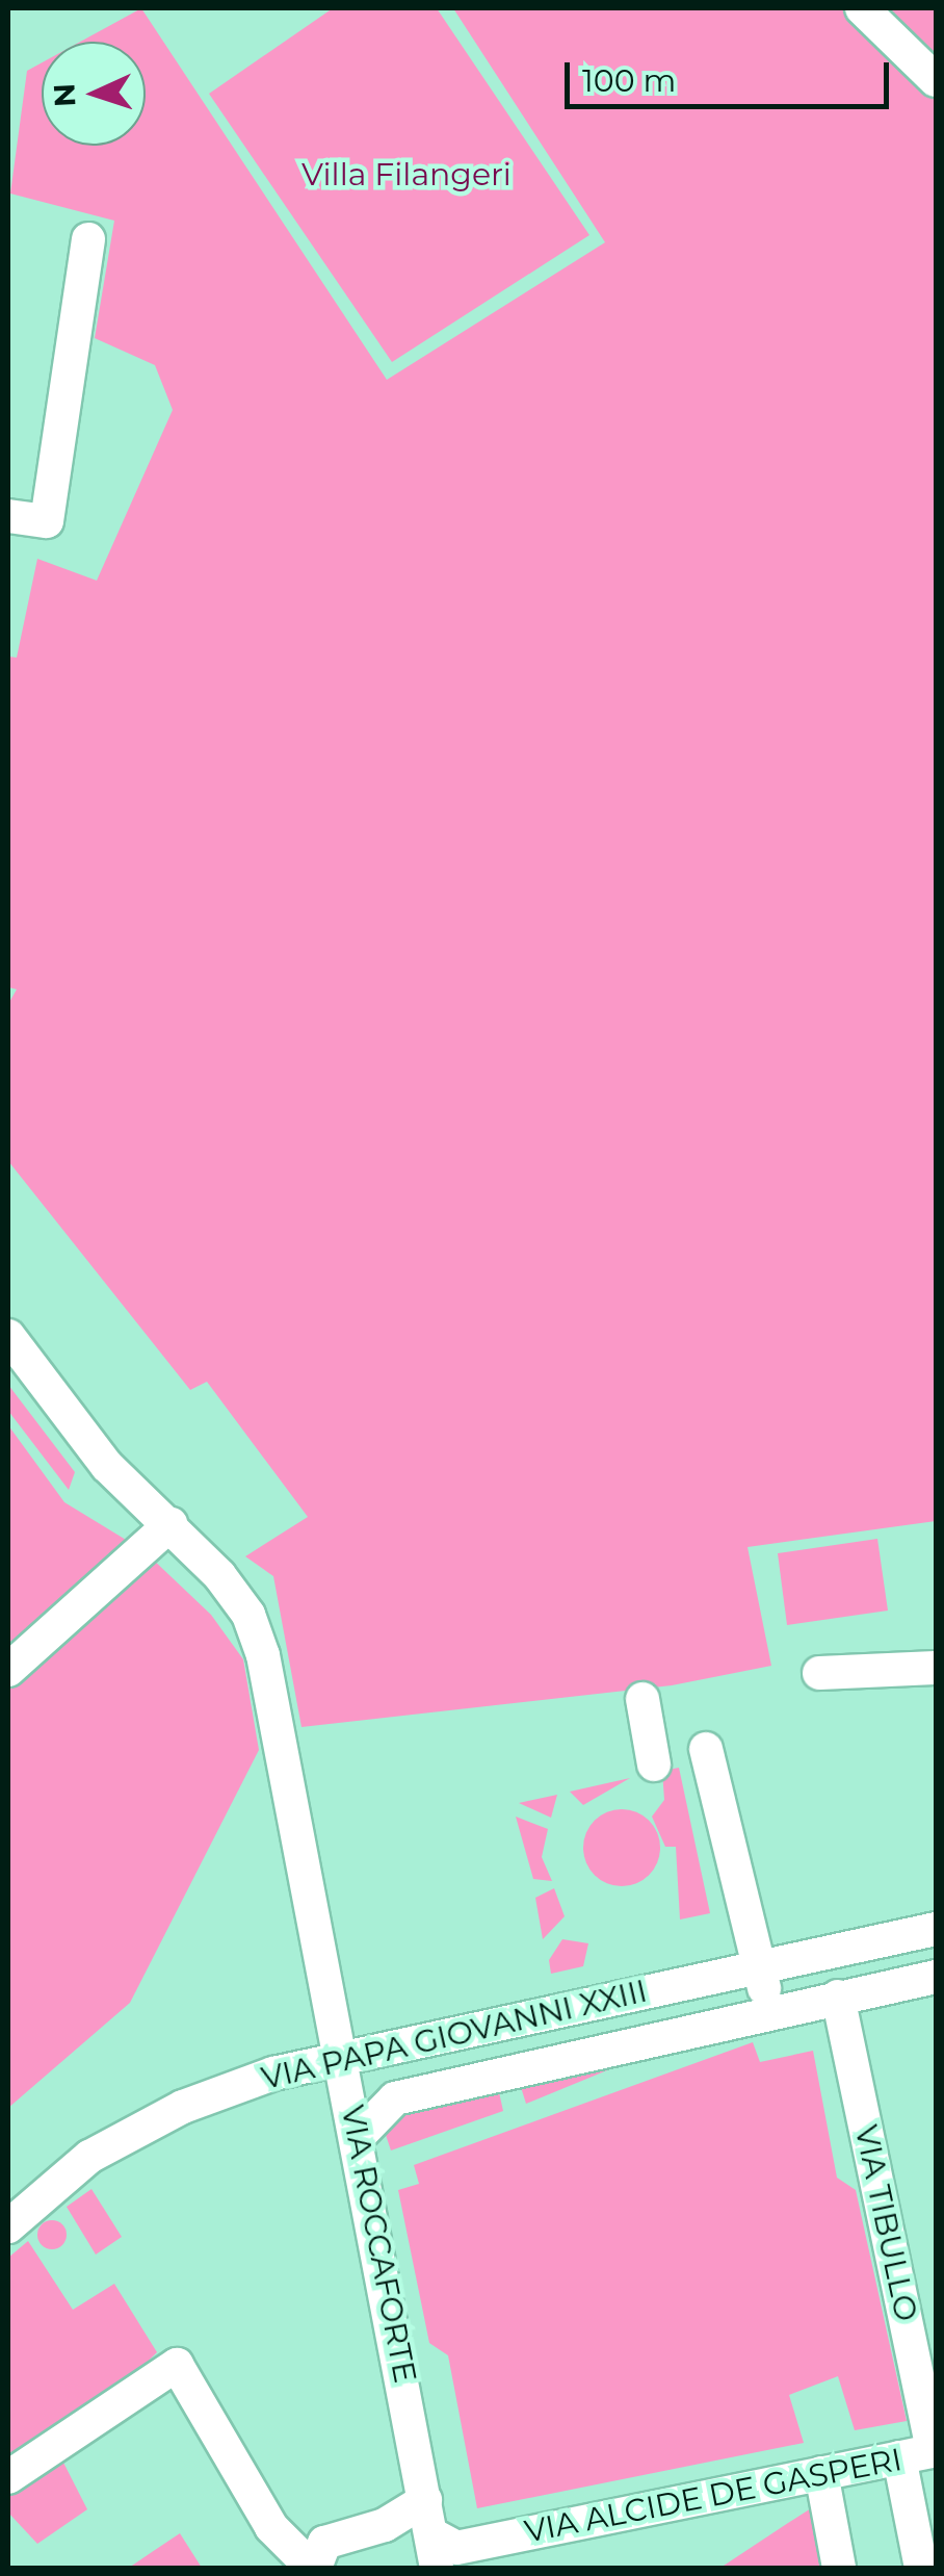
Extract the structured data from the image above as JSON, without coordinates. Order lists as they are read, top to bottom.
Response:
{
  "streets": {
    "street": [
      "VIA PAPA GIOVANNI XXIII",
      "VIA TIBULLO",
      "VIA ROCCAFORTE",
      "VIA ALCIDE DE GASPERI"
    ]
  },
  "crossings": [
    ["VIA PAPA GIOVANNI XXIII", "VIA TIBULLO"],
    ["VIA PAPA GIOVANNI XXIII", "VIA ROCCAFORTE"],
    ["VIA TIBULLO", "VIA ALCIDE DE GASPERI"],
    ["VIA ROCCAFORTE", "VIA ALCIDE DE GASPERI"]
  ],
  "parks": ["Villa Filangeri"],
  "scale_bar": "100 m",
  "north": "left"
}
